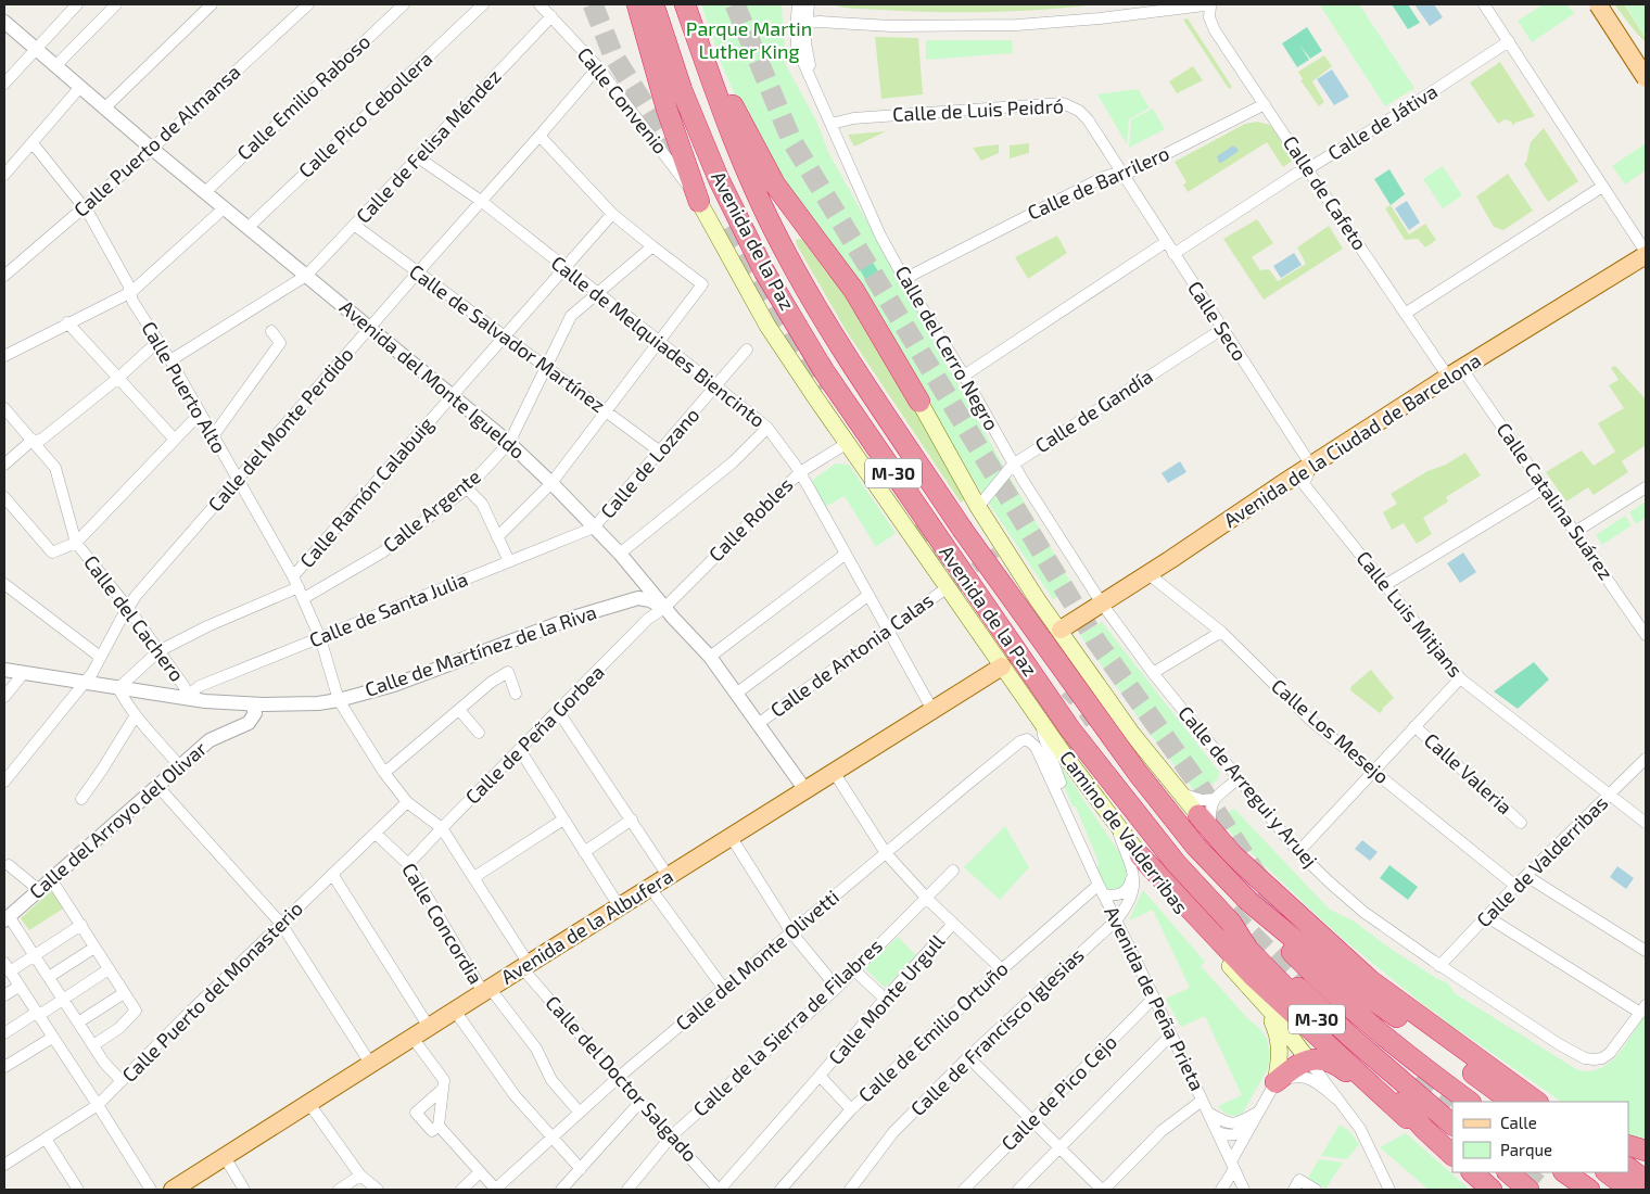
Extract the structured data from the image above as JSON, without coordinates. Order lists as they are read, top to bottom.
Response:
{
  "streets": {
    "highway": ["Avenida de la Paz", "M-30"],
    "main road": ["Avenida de la Ciudad de Barcelona", "Camino de Valderribas", "Avenida de la Albufera"],
    "street": [
      "Calle Emilio Raboso",
      "Calle Convenio",
      "Calle de Luis Peidró",
      "Calle Pico Cebollera",
      "Calle de Játiva",
      "Calle Puerto de Almansa",
      "Calle de Felisa Méndez",
      "Calle de Barrilero",
      "Calle de Cafeto",
      "Calle Seco",
      "Calle de Salvador Martínez",
      "Calle de Melquiades Biencinto",
      "Calle del Cerro Negro",
      "Avenida del Monte Igueldo",
      "Calle Puerto Alto",
      "Calle de Gandía",
      "Calle del Monte Perdido",
      "Calle de Lozano",
      "Calle Ramón Calabuig",
      "Calle Catalina Suárez",
      "Calle Argente",
      "Calle Robles",
      "Calle de Santa Julia",
      "Calle Luis Mitjans",
      "Calle del Cachero",
      "Calle de Martínez de la Riva",
      "Calle de Antonia Calas",
      "Calle Los Mesejo",
      "Calle de Peña Gorbea",
      "Calle Valeria",
      "Calle de Arregui y Aruej",
      "Calle del Arroyo del Olivar",
      "Calle de Valderribas",
      "Calle Concordia",
      "Calle del Monte Olivetti",
      "Calle Puerto del Monasterio",
      "Avenida de Peña Prieta",
      "Calle Monte Urgull",
      "Calle de la Sierra de Filabres",
      "Calle de Emilio Ortuño",
      "Calle de Francisco Iglesias",
      "Calle del Doctor Salgado",
      "Calle de Pico Cejo"
    ]
  },
  "crossings": [
    ["Calle Emilio Raboso", "Avenida del Monte Igueldo"],
    ["Calle Convenio", "Calle de Felisa Méndez"],
    ["Calle Convenio", "Calle del Monte Perdido"],
    ["Calle Convenio", "Camino de Valderribas"],
    ["Calle de Luis Peidró", "Calle de Barrilero"],
    ["Calle de Luis Peidró", "Calle Seco"],
    ["Calle de Luis Peidró", "Calle del Cerro Negro"],
    ["Calle Pico Cebollera", "Avenida del Monte Igueldo"],
    ["Calle de Játiva", "Calle de Cafeto"],
    ["Calle de Játiva", "Calle Seco"],
    ["Calle Puerto de Almansa", "Avenida del Monte Igueldo"],
    ["Calle Puerto de Almansa", "Calle Puerto Alto"],
    ["Calle de Felisa Méndez", "Calle de Salvador Martínez"],
    ["Calle de Felisa Méndez", "Calle de Melquiades Biencinto"],
    ["Calle de Felisa Méndez", "Avenida del Monte Igueldo"],
    ["Calle de Felisa Méndez", "Calle Puerto Alto"],
    ["Calle de Barrilero", "Calle de Cafeto"],
    ["Calle de Barrilero", "Calle Seco"],
    ["Calle de Barrilero", "Calle del Cerro Negro"],
    ["Calle de Cafeto", "Avenida de la Ciudad de Barcelona"],
    ["Calle de Cafeto", "Calle Catalina Suárez"],
    ["Avenida de la Paz", "M-30"],
    ["Calle Seco", "Calle de Gandía"],
    ["Calle Seco", "Avenida de la Ciudad de Barcelona"],
    ["Calle Seco", "Calle Luis Mitjans"],
    ["Calle de Salvador Martínez", "Calle del Monte Perdido"],
    ["Calle de Salvador Martínez", "Calle de Lozano"],
    ["Calle de Salvador Martínez", "Calle Ramón Calabuig"],
    ["Calle de Salvador Martínez", "Calle Argente"],
    ["Calle de Melquiades Biencinto", "Calle del Monte Perdido"],
    ["Calle de Melquiades Biencinto", "Calle de Lozano"],
    ["Calle de Melquiades Biencinto", "Calle Ramón Calabuig"],
    ["Calle de Melquiades Biencinto", "Calle Argente"],
    ["Calle de Melquiades Biencinto", "Calle Robles"],
    ["Calle de Melquiades Biencinto", "Calle de Antonia Calas"],
    ["Calle de Melquiades Biencinto", "Avenida de la Albufera"],
    ["Calle del Cerro Negro", "Calle de Gandía"],
    ["Calle del Cerro Negro", "Avenida de la Ciudad de Barcelona"],
    ["Calle del Cerro Negro", "Calle de Arregui y Aruej"],
    ["Avenida del Monte Igueldo", "Calle del Monte Perdido"],
    ["Avenida del Monte Igueldo", "Calle de Lozano"],
    ["Avenida del Monte Igueldo", "Calle Ramón Calabuig"],
    ["Avenida del Monte Igueldo", "Calle Argente"],
    ["Avenida del Monte Igueldo", "Calle Robles"],
    ["Avenida del Monte Igueldo", "Calle de Santa Julia"],
    ["Avenida del Monte Igueldo", "Calle de Martínez de la Riva"],
    ["Avenida del Monte Igueldo", "Calle de Antonia Calas"],
    ["Avenida del Monte Igueldo", "Calle de Peña Gorbea"],
    ["Avenida del Monte Igueldo", "Avenida de la Albufera"],
    ["Calle Puerto Alto", "Calle del Monte Perdido"],
    ["Calle Puerto Alto", "Calle Ramón Calabuig"],
    ["Calle Puerto Alto", "Calle Argente"],
    ["Calle Puerto Alto", "Calle de Santa Julia"],
    ["Calle Puerto Alto", "Calle de Martínez de la Riva"],
    ["Calle Puerto Alto", "Calle de Peña Gorbea"],
    ["Calle Puerto Alto", "Calle Puerto del Monasterio"],
    ["Calle Puerto Alto", "Calle del Doctor Salgado"],
    ["Calle del Monte Perdido", "Calle del Cachero"],
    ["Calle del Monte Perdido", "Calle de Martínez de la Riva"],
    ["Avenida de la Ciudad de Barcelona", "Calle Catalina Suárez"],
    ["Avenida de la Ciudad de Barcelona", "Calle Luis Mitjans"],
    ["Avenida de la Ciudad de Barcelona", "Calle Los Mesejo"],
    ["Avenida de la Ciudad de Barcelona", "Calle de Arregui y Aruej"],
    ["Calle de Lozano", "Calle de Santa Julia"],
    ["Calle Robles", "Calle de Martínez de la Riva"],
    ["Calle Robles", "Calle de Peña Gorbea"],
    ["Calle Robles", "Camino de Valderribas"],
    ["Calle de Santa Julia", "Calle del Cachero"],
    ["Calle de Santa Julia", "Calle de Martínez de la Riva"],
    ["Calle Luis Mitjans", "Calle de Valderribas"],
    ["Calle del Cachero", "Calle de Martínez de la Riva"],
    ["Calle de Martínez de la Riva", "Calle de Peña Gorbea"],
    ["Calle de Martínez de la Riva", "Calle del Arroyo del Olivar"],
    ["Calle de Antonia Calas", "Camino de Valderribas"],
    ["Calle Los Mesejo", "Calle de Valderribas"],
    ["Calle de Peña Gorbea", "Calle Concordia"],
    ["Calle de Arregui y Aruej", "Calle de Valderribas"],
    ["Camino de Valderribas", "Avenida de la Albufera"],
    ["Camino de Valderribas", "Avenida de Peña Prieta"],
    ["Camino de Valderribas", "Calle de Francisco Iglesias"],
    ["Calle Concordia", "Avenida de la Albufera"],
    ["Calle Concordia", "Calle del Monte Olivetti"],
    ["Calle Concordia", "Calle Puerto del Monasterio"],
    ["Avenida de la Albufera", "Calle del Doctor Salgado"],
    ["Calle del Monte Olivetti", "Avenida de Peña Prieta"],
    ["Calle del Monte Olivetti", "Calle del Doctor Salgado"],
    ["Avenida de Peña Prieta", "Calle de Emilio Ortuño"],
    ["Avenida de Peña Prieta", "Calle de Francisco Iglesias"],
    ["Avenida de Peña Prieta", "Calle de Pico Cejo"],
    ["Calle Monte Urgull", "Calle del Doctor Salgado"],
    ["Calle de la Sierra de Filabres", "Calle del Doctor Salgado"]
  ],
  "parks": ["Parque Martin Luther King"],
  "legend": ["Calle", "Parque"]
}
